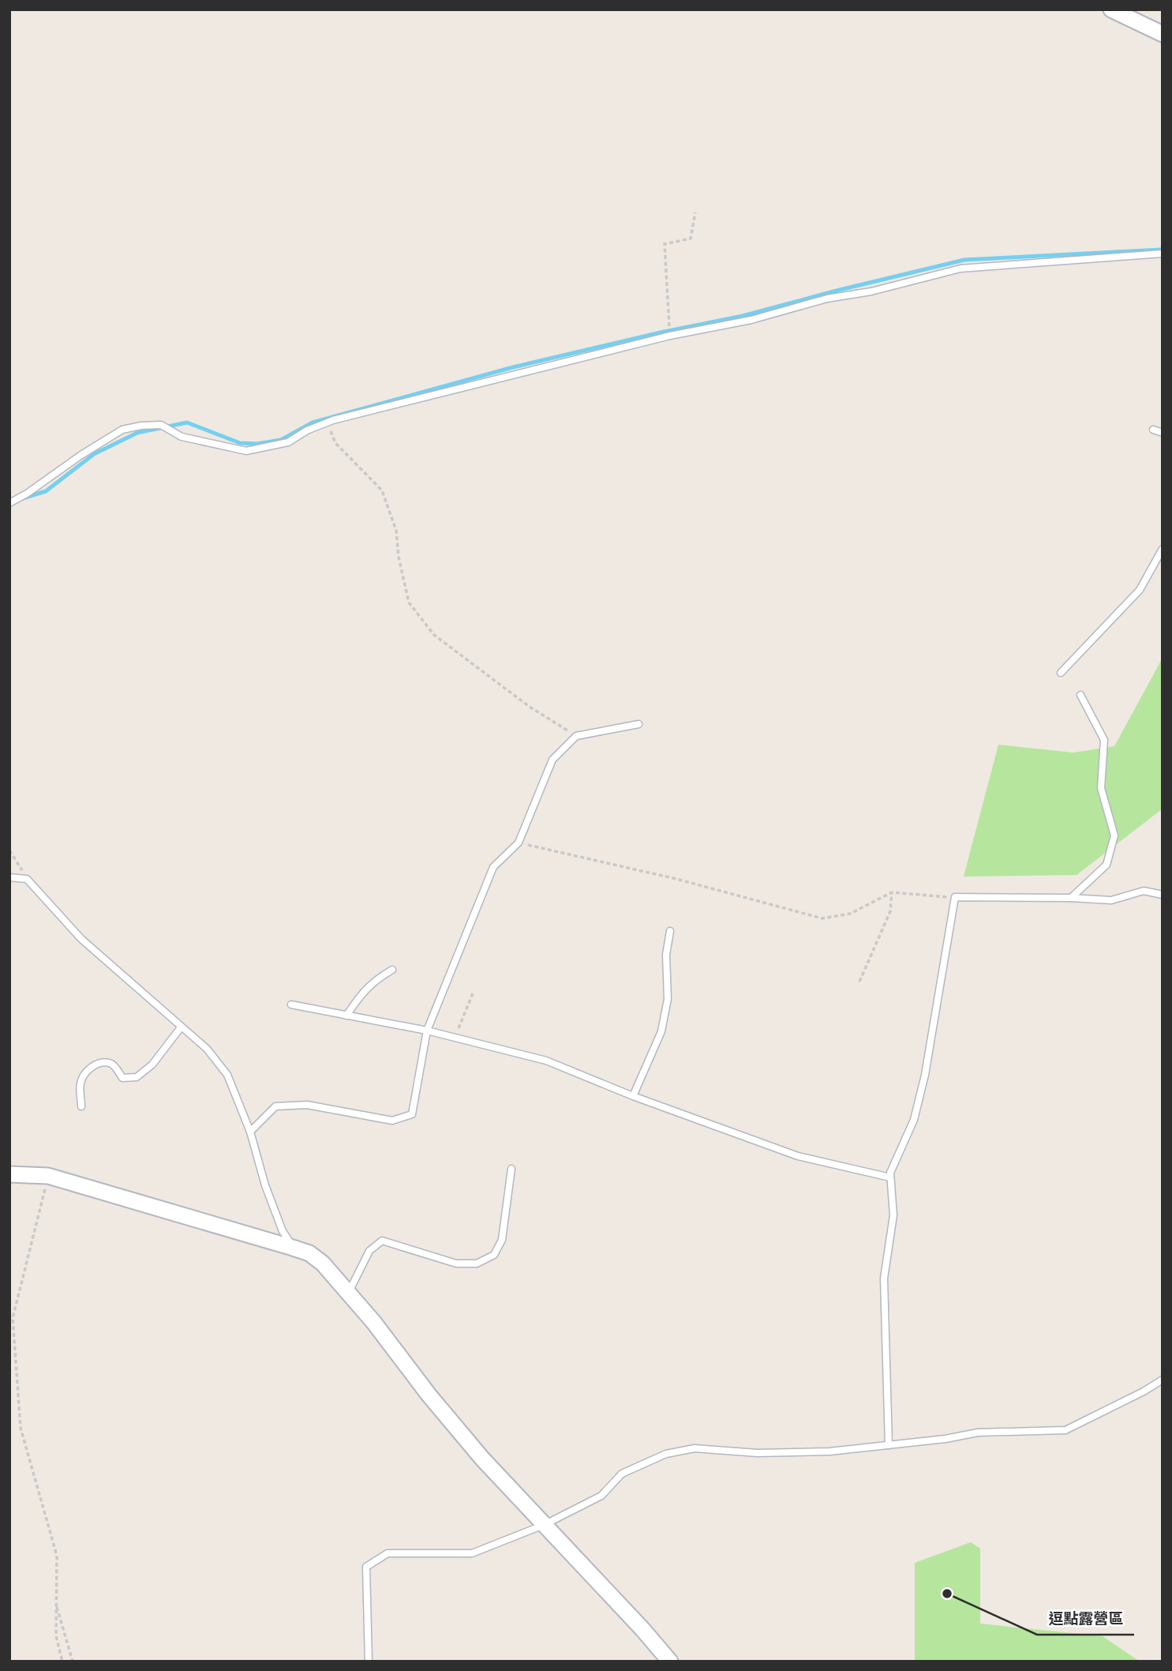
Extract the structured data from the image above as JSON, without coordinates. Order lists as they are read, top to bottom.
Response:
{
  "places": ["逗點露營區"]
}
